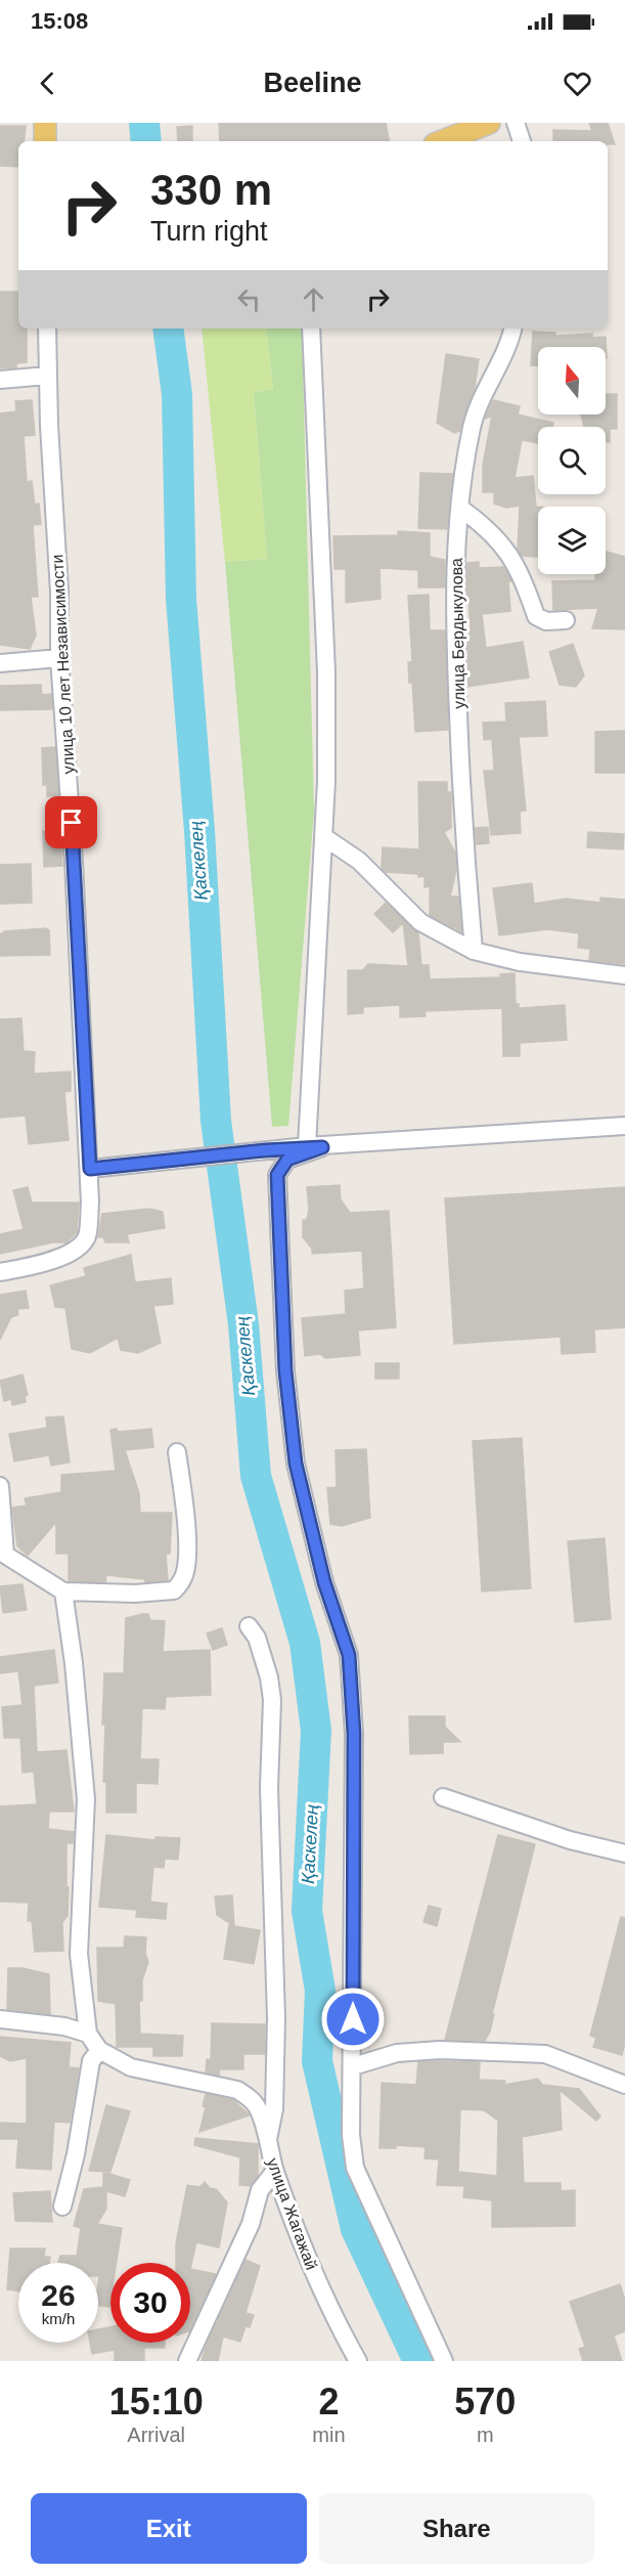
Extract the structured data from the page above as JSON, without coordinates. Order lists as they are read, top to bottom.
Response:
{
  "streets": {
    "street": ["улица Бердыкулова", "улица 10 лет Независимости", "улица Жагажай"]
  },
  "water": ["Қаскелең"],
  "north": "top",
  "page": {
    "status": "15:08",
    "header": "Beeline",
    "turn": ["330 m", "Turn right"],
    "speed": "26 km/h",
    "limit": "30",
    "eta": [
      "15:10",
      "Arrival",
      "2",
      "min",
      "570",
      "m"
    ],
    "buttons": ["Exit", "Share"]
  }
}
